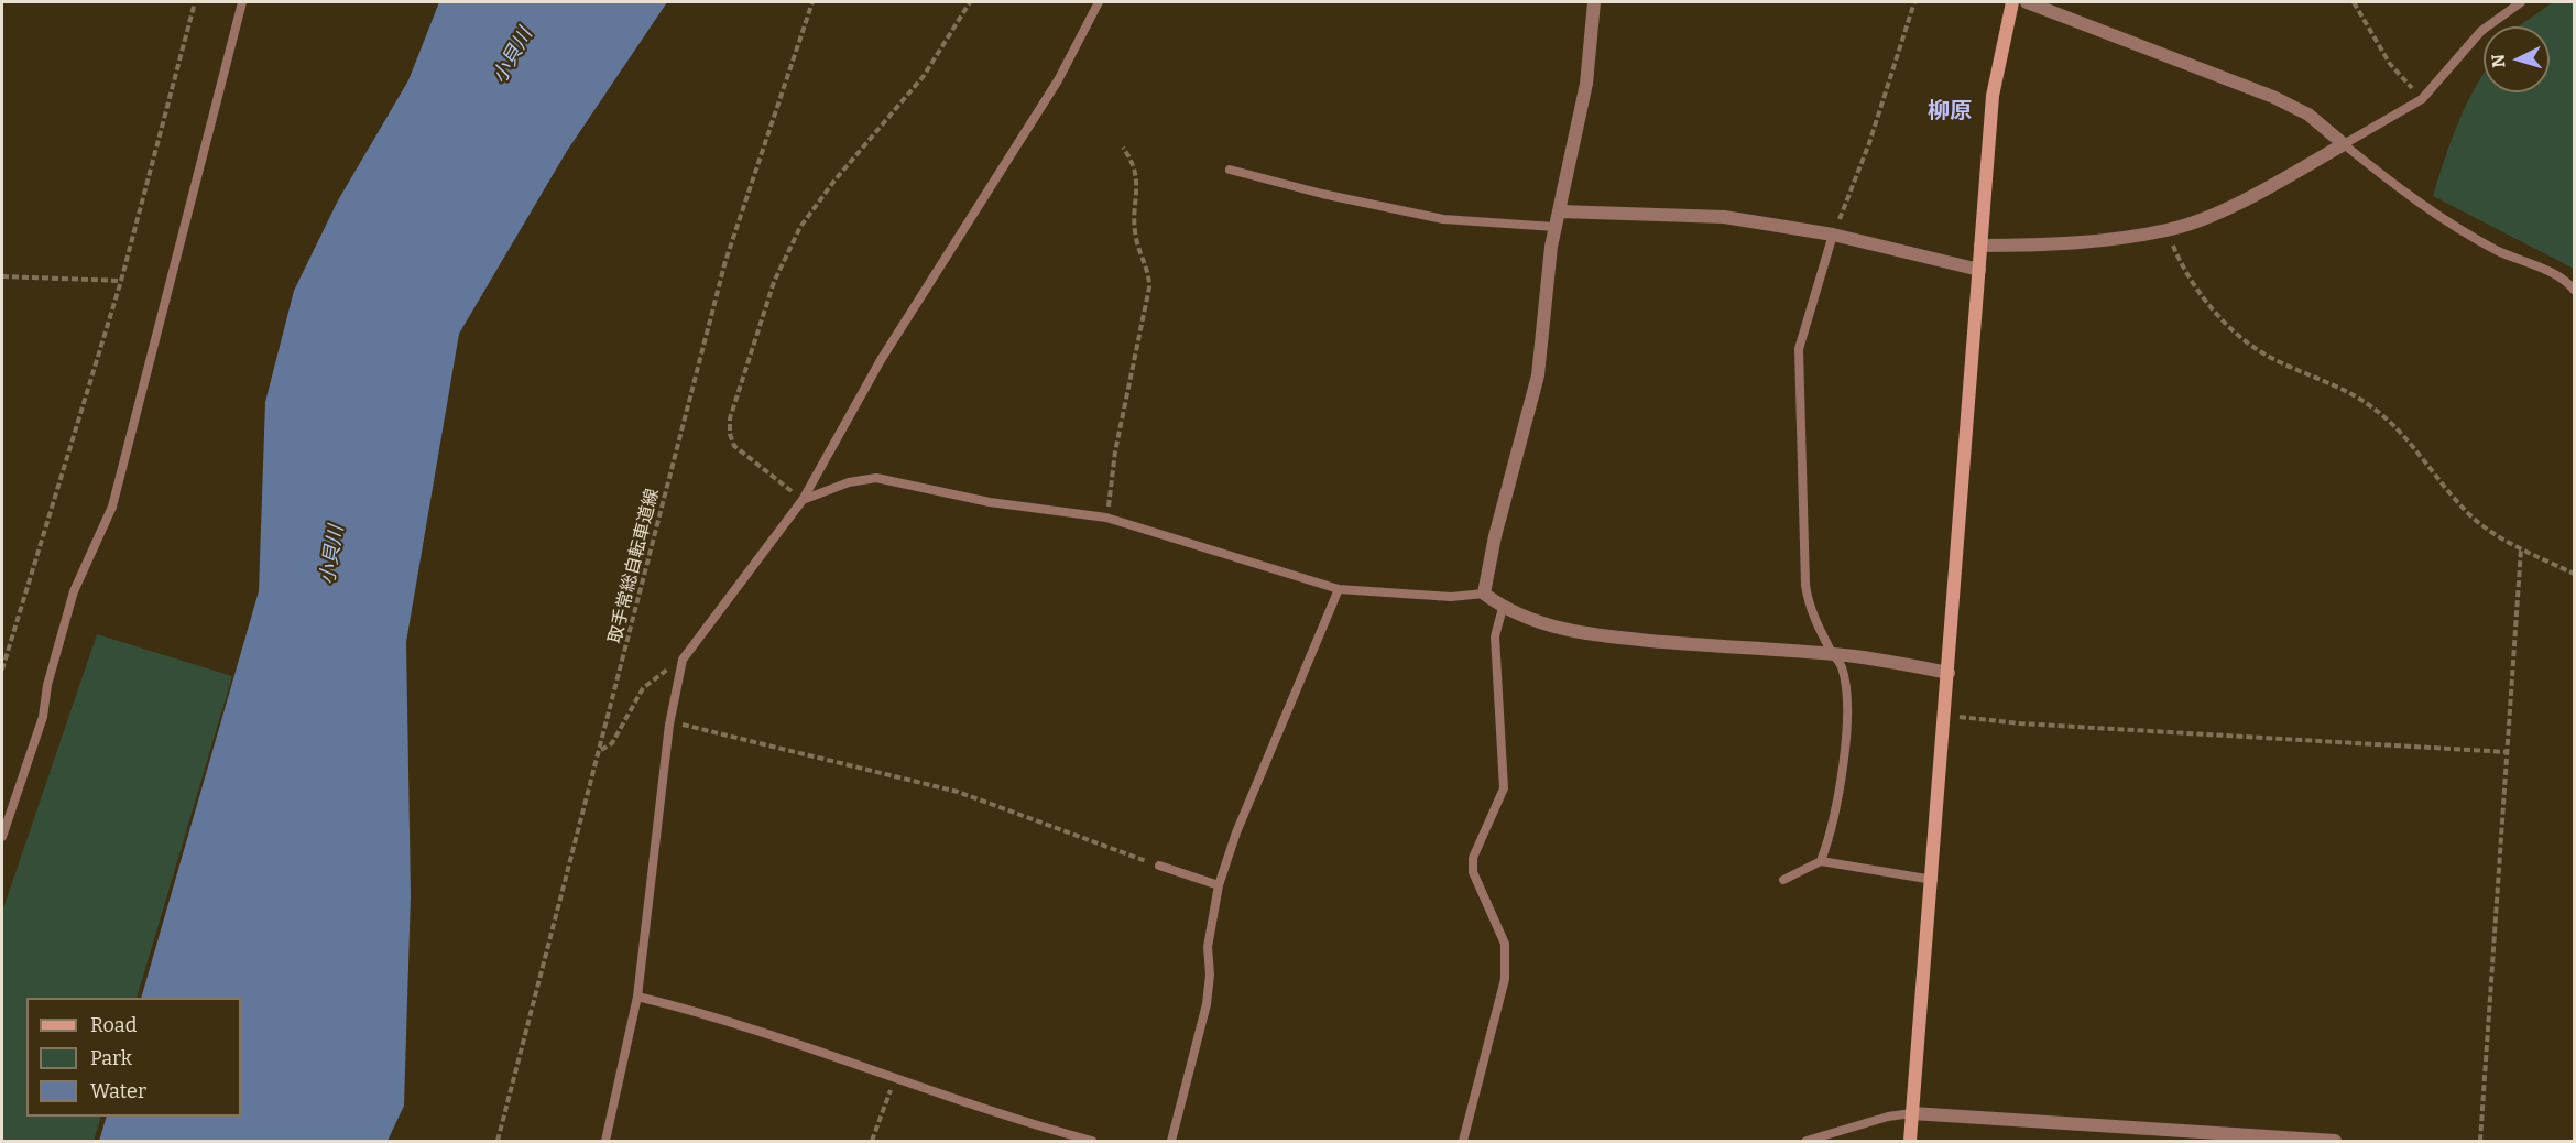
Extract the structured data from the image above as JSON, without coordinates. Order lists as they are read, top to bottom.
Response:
{
  "streets": {
    "path": ["取手常総自転車道線"]
  },
  "districts": ["柳原"],
  "water": ["小貝川"],
  "legend": ["Road", "Park", "Water"],
  "north": "left"
}
